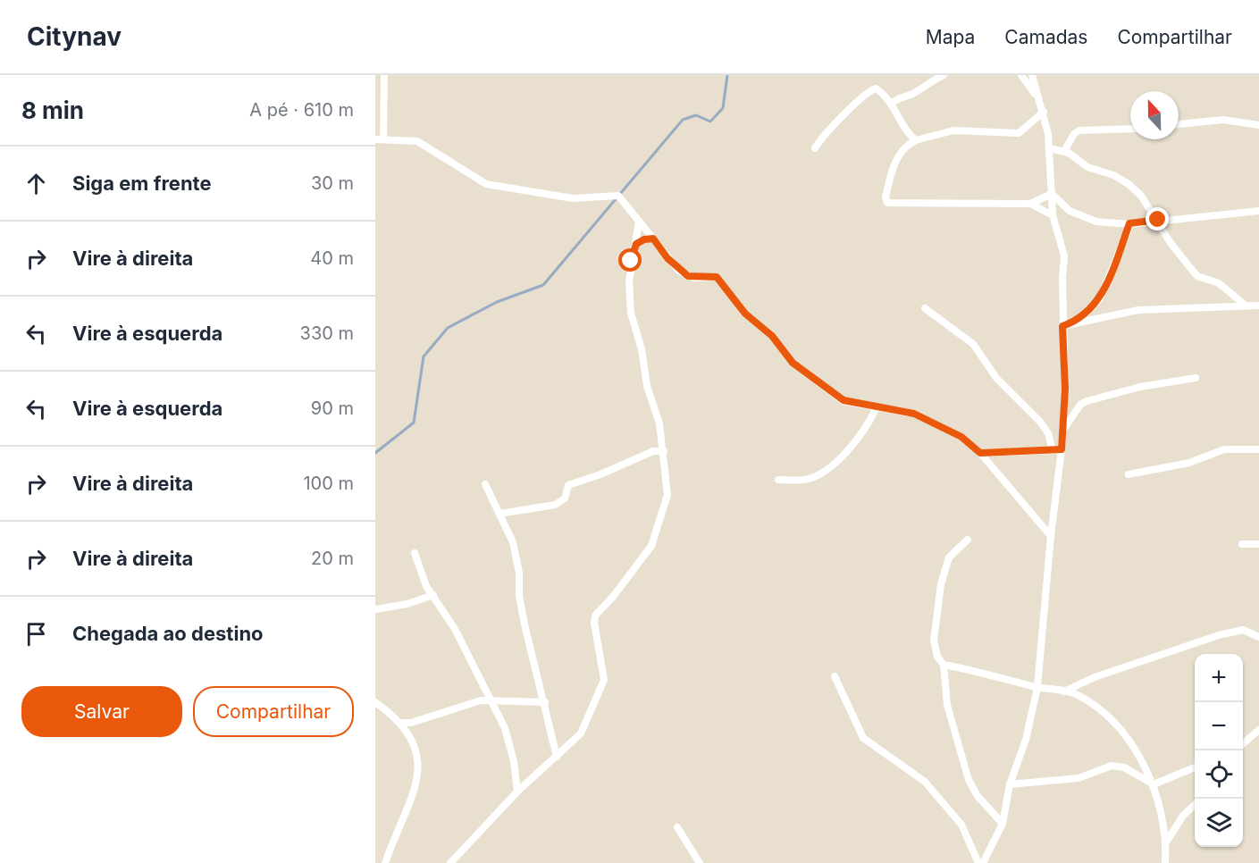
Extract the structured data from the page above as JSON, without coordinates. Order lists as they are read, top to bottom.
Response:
{
  "north": "top",
  "page": {
    "header": "Citynav",
    "nav": ["Mapa", "Camadas", "Compartilhar"],
    "heading": ["8 min", "A pé · 610 m"],
    "list": [
      ["Siga em frente", "30 m"],
      ["Vire à direita", "40 m"],
      ["Vire à esquerda", "330 m"],
      ["Vire à esquerda", "90 m"],
      ["Vire à direita", "100 m"],
      ["Vire à direita", "20 m"],
      "Chegada ao destino"
    ],
    "map_buttons": ["+", "−"],
    "buttons": ["Salvar", "Compartilhar"]
  }
}
